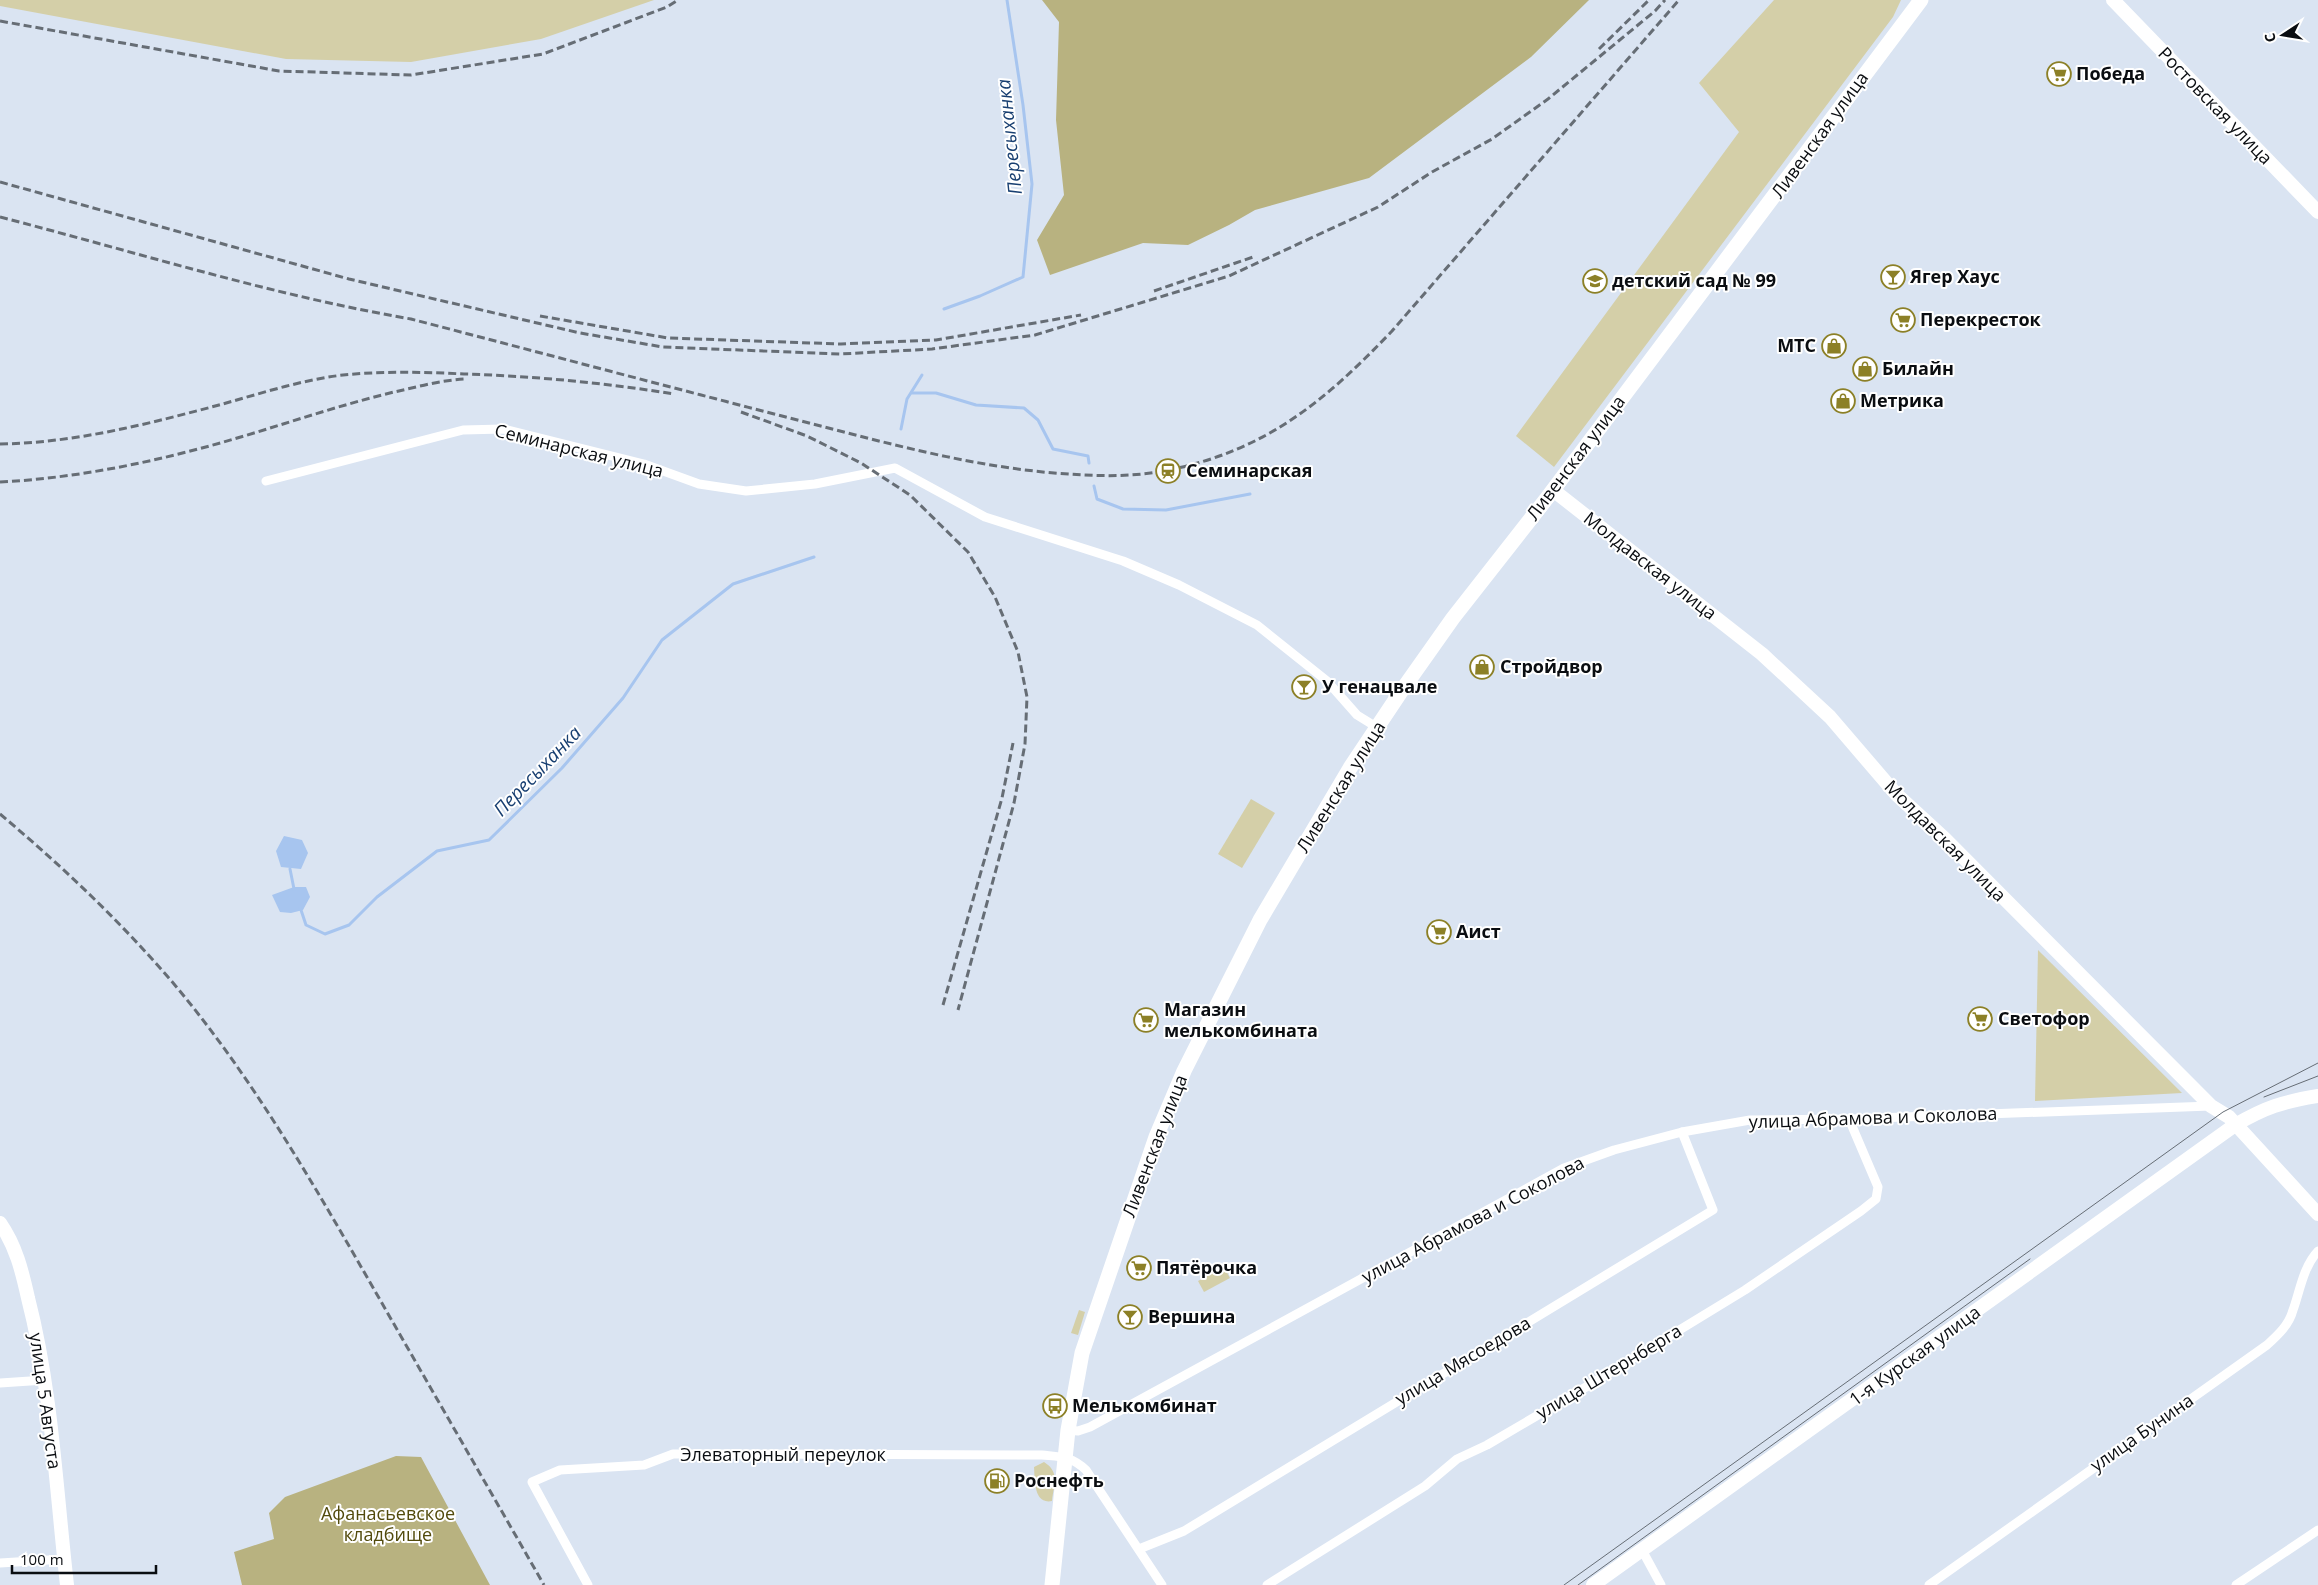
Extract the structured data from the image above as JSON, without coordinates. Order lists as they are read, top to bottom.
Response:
{
  "streets": {
    "main road": ["Ливенская улица"],
    "street": [
      "Ростовская улица",
      "Семинарская улица",
      "Молдавская улица",
      "улица Абрамова и Соколова",
      "1-я Курская улица",
      "улица Мясоедова",
      "улица Штернберга",
      "улица 5 Августа",
      "улица Бунина",
      "Элеваторный переулок"
    ]
  },
  "crossings": [
    ["Ливенская улица", "Семинарская улица"],
    ["Ливенская улица", "Молдавская улица"],
    ["Ливенская улица", "улица Абрамова и Соколова"],
    ["Ливенская улица", "Элеваторный переулок"],
    ["Молдавская улица", "улица Абрамова и Соколова"],
    ["Молдавская улица", "1-я Курская улица"],
    ["улица Абрамова и Соколова", "улица Мясоедова"],
    ["улица Абрамова и Соколова", "улица Штернберга"]
  ],
  "water": ["Пересыханка"],
  "parks": ["Афанасьевское кладбище"],
  "places": {
    "supermarket": [
      "Победа",
      "Перекресток",
      "Аист",
      "Светофор",
      "Магазин мелькомбината",
      "Пятёрочка"
    ],
    "bar": ["Ягер Хаус", "У генацвале", "Вершина"],
    "school or university": ["детский сад № 99"],
    "shop": [
      "МТС",
      "Билайн",
      "Метрика",
      "Стройдвор"
    ],
    "station": ["Семинарская"],
    "bus stop": ["Мелькомбинат"],
    "fuel station": ["Роснефть"]
  },
  "scale_bar": "100 m",
  "north": "left"
}
